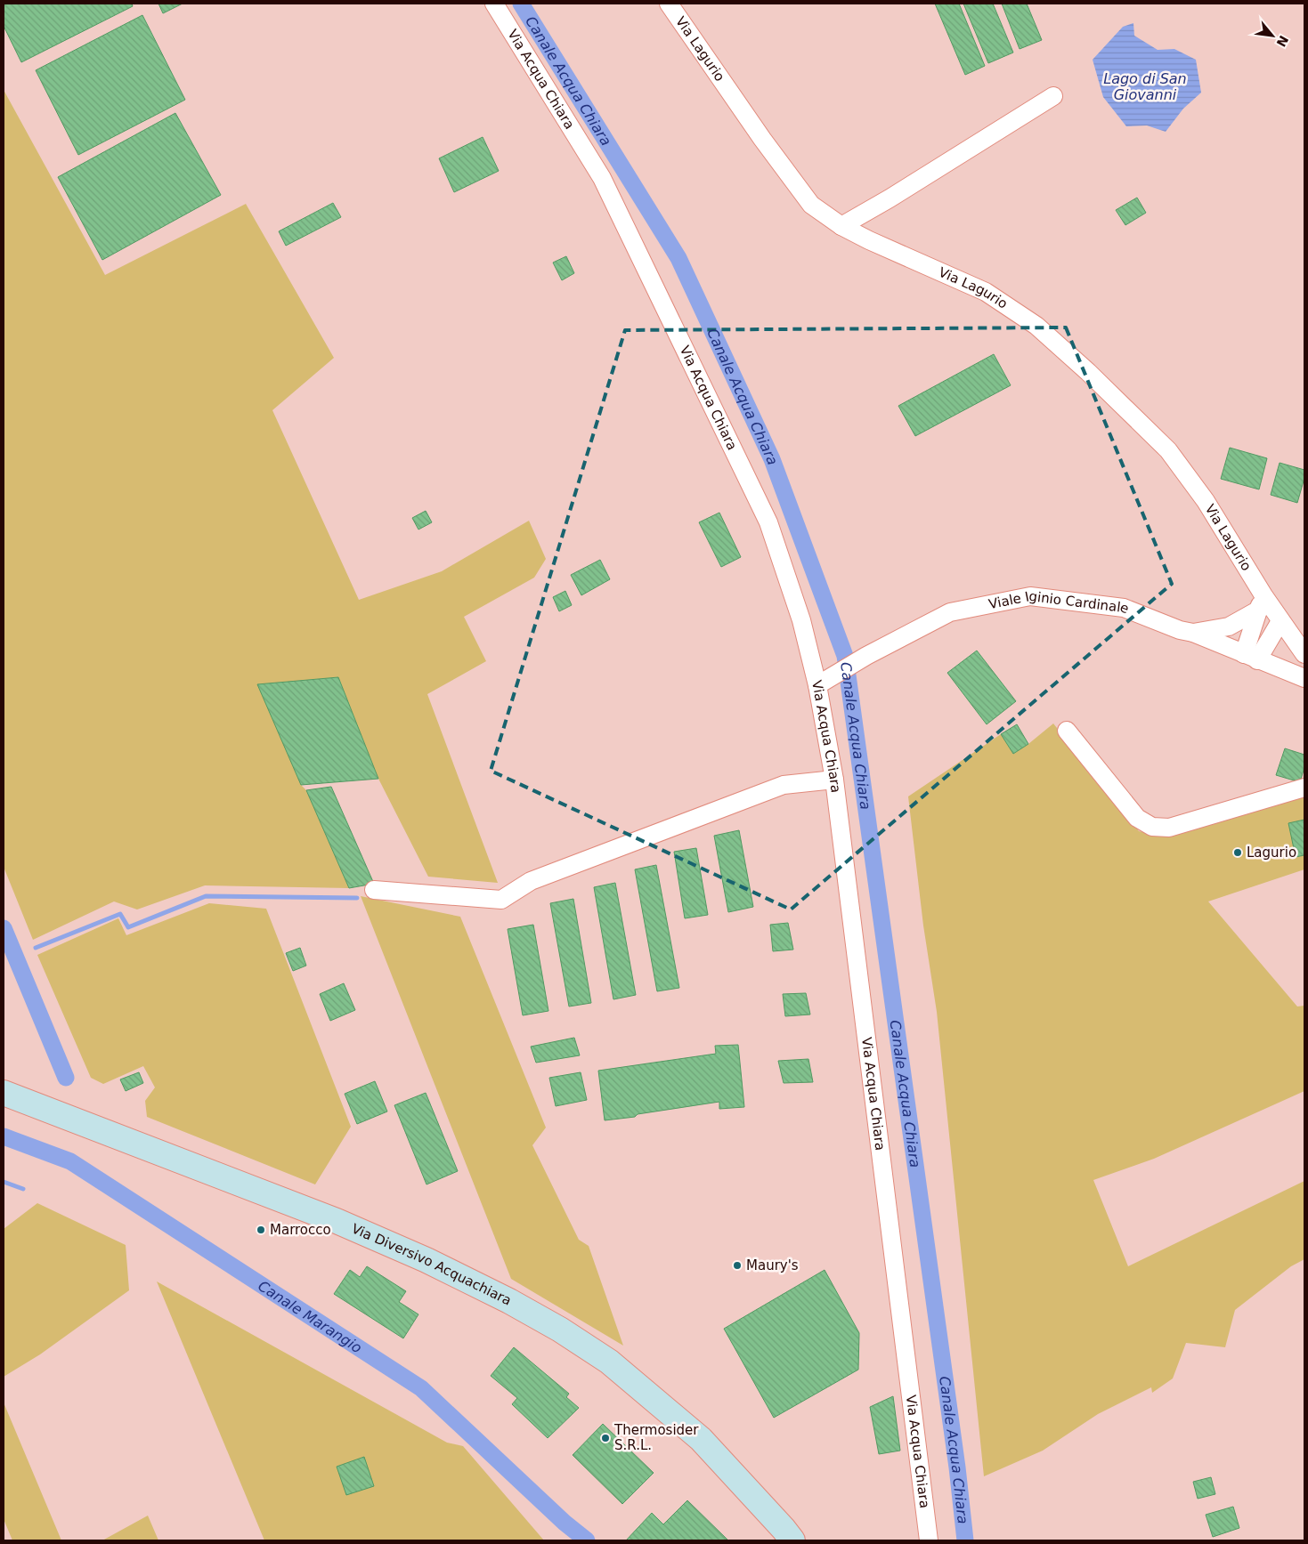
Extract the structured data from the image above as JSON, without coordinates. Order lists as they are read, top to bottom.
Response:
{
  "streets": {
    "main road": ["Via Diversivo Acquachiara"],
    "street": ["Via Lagurio", "Via Acqua Chiara", "Viale Iginio Cardinale"]
  },
  "crossings": [
    ["Via Acqua Chiara", "Viale Iginio Cardinale"]
  ],
  "water": ["Lago di San Giovanni", "Canale Acqua Chiara", "Canale Marangio"],
  "places": [
    "Lagurio",
    "Marrocco",
    "Maury's",
    "Thermosider S.R.L."
  ],
  "north": "bottom right"
}
